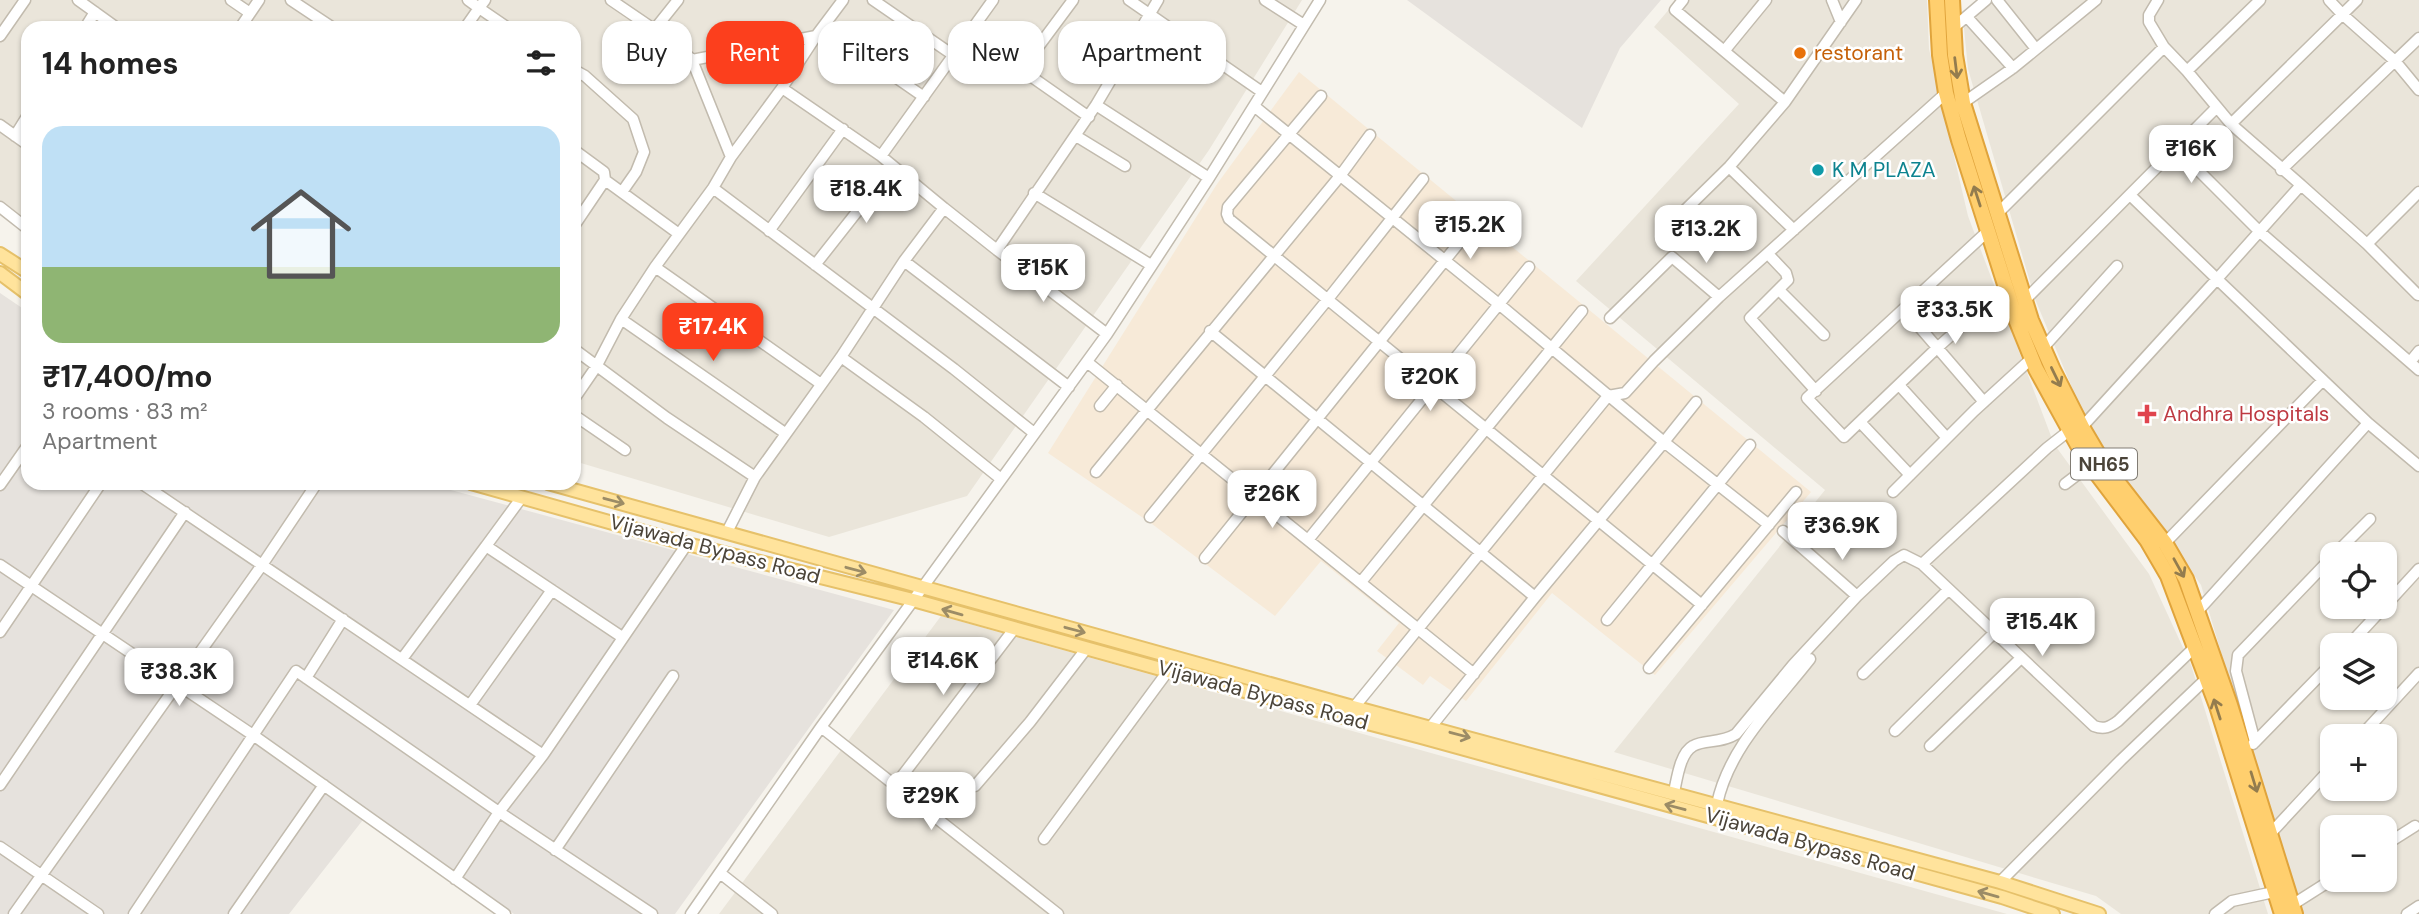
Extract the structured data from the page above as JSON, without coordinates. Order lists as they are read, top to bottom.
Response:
{
  "streets": {
    "highway": ["NH65"],
    "main road": ["Vijawada Bypass Road"]
  },
  "places": {
    "other": ["restorant", "K M PLAZA"],
    "health": ["Andhra Hospitals"]
  },
  "page": {
    "chip": [
      "Buy",
      "Rent",
      "Filters",
      "New",
      "Apartment"
    ],
    "heading": "14 homes",
    "list": [
      {
        "name": "₹17,400/mo",
        "note": "3 rooms · 83 m² · Apartment"
      }
    ],
    "price": [
      "₹16K",
      "₹18.4K",
      "₹15.2K",
      "₹13.2K",
      "₹15K",
      "₹33.5K",
      "₹17.4K",
      "₹20K",
      "₹26K",
      "₹36.9K",
      "₹15.4K",
      "₹14.6K",
      "₹38.3K",
      "₹29K"
    ],
    "map_buttons": ["+", "−"]
  }
}
